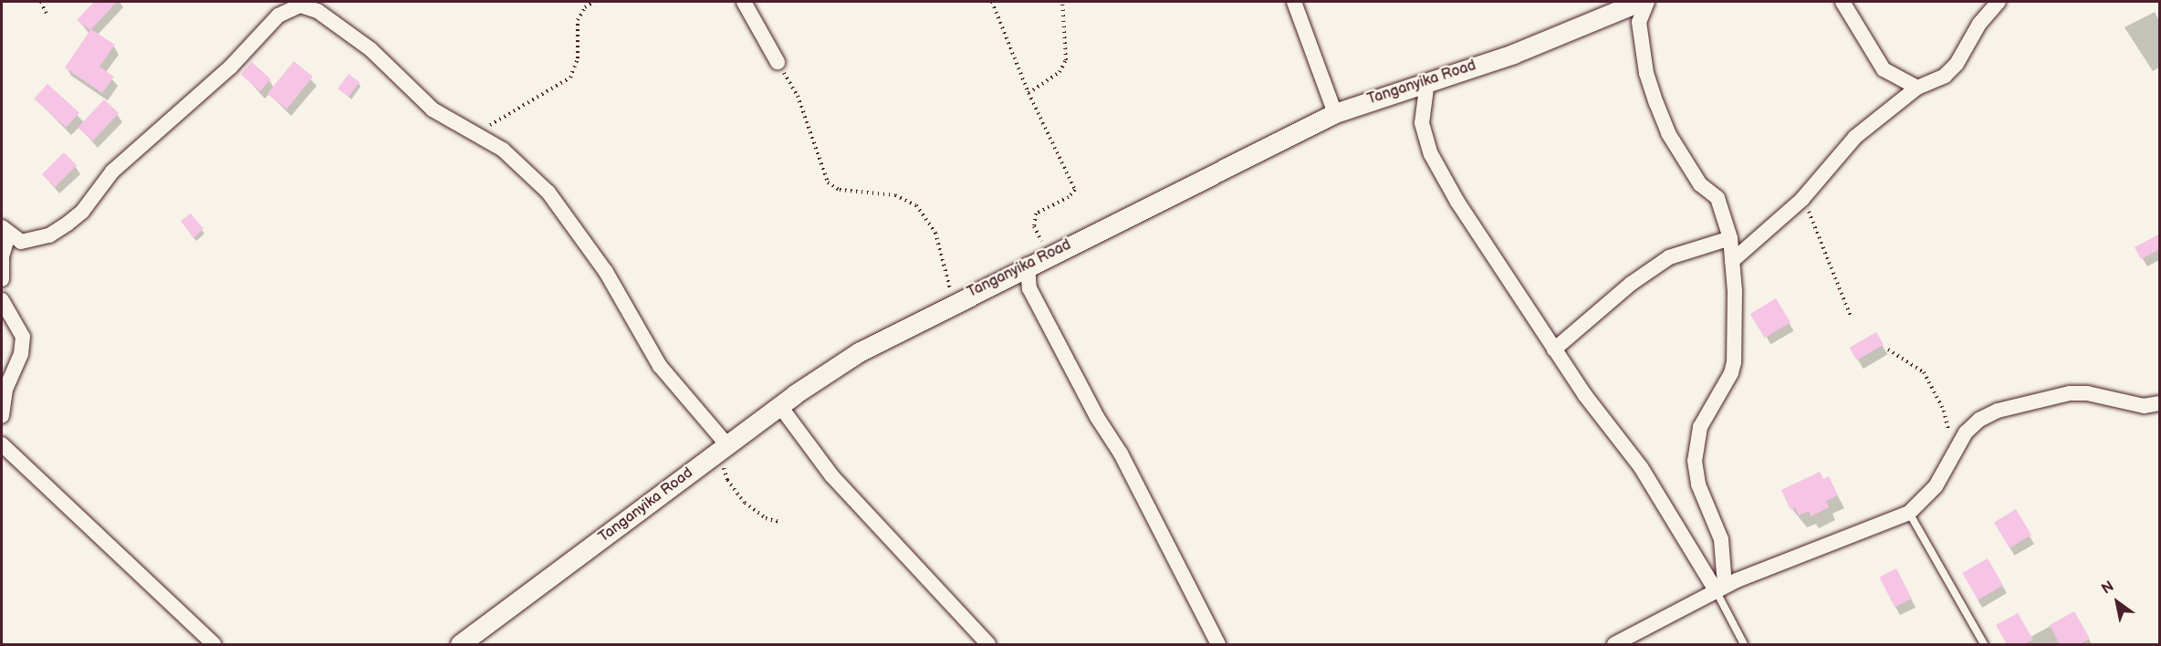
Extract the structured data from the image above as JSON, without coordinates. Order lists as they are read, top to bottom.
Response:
{
  "streets": {
    "street": ["Tanganyika Road"]
  },
  "north": "top left"
}
